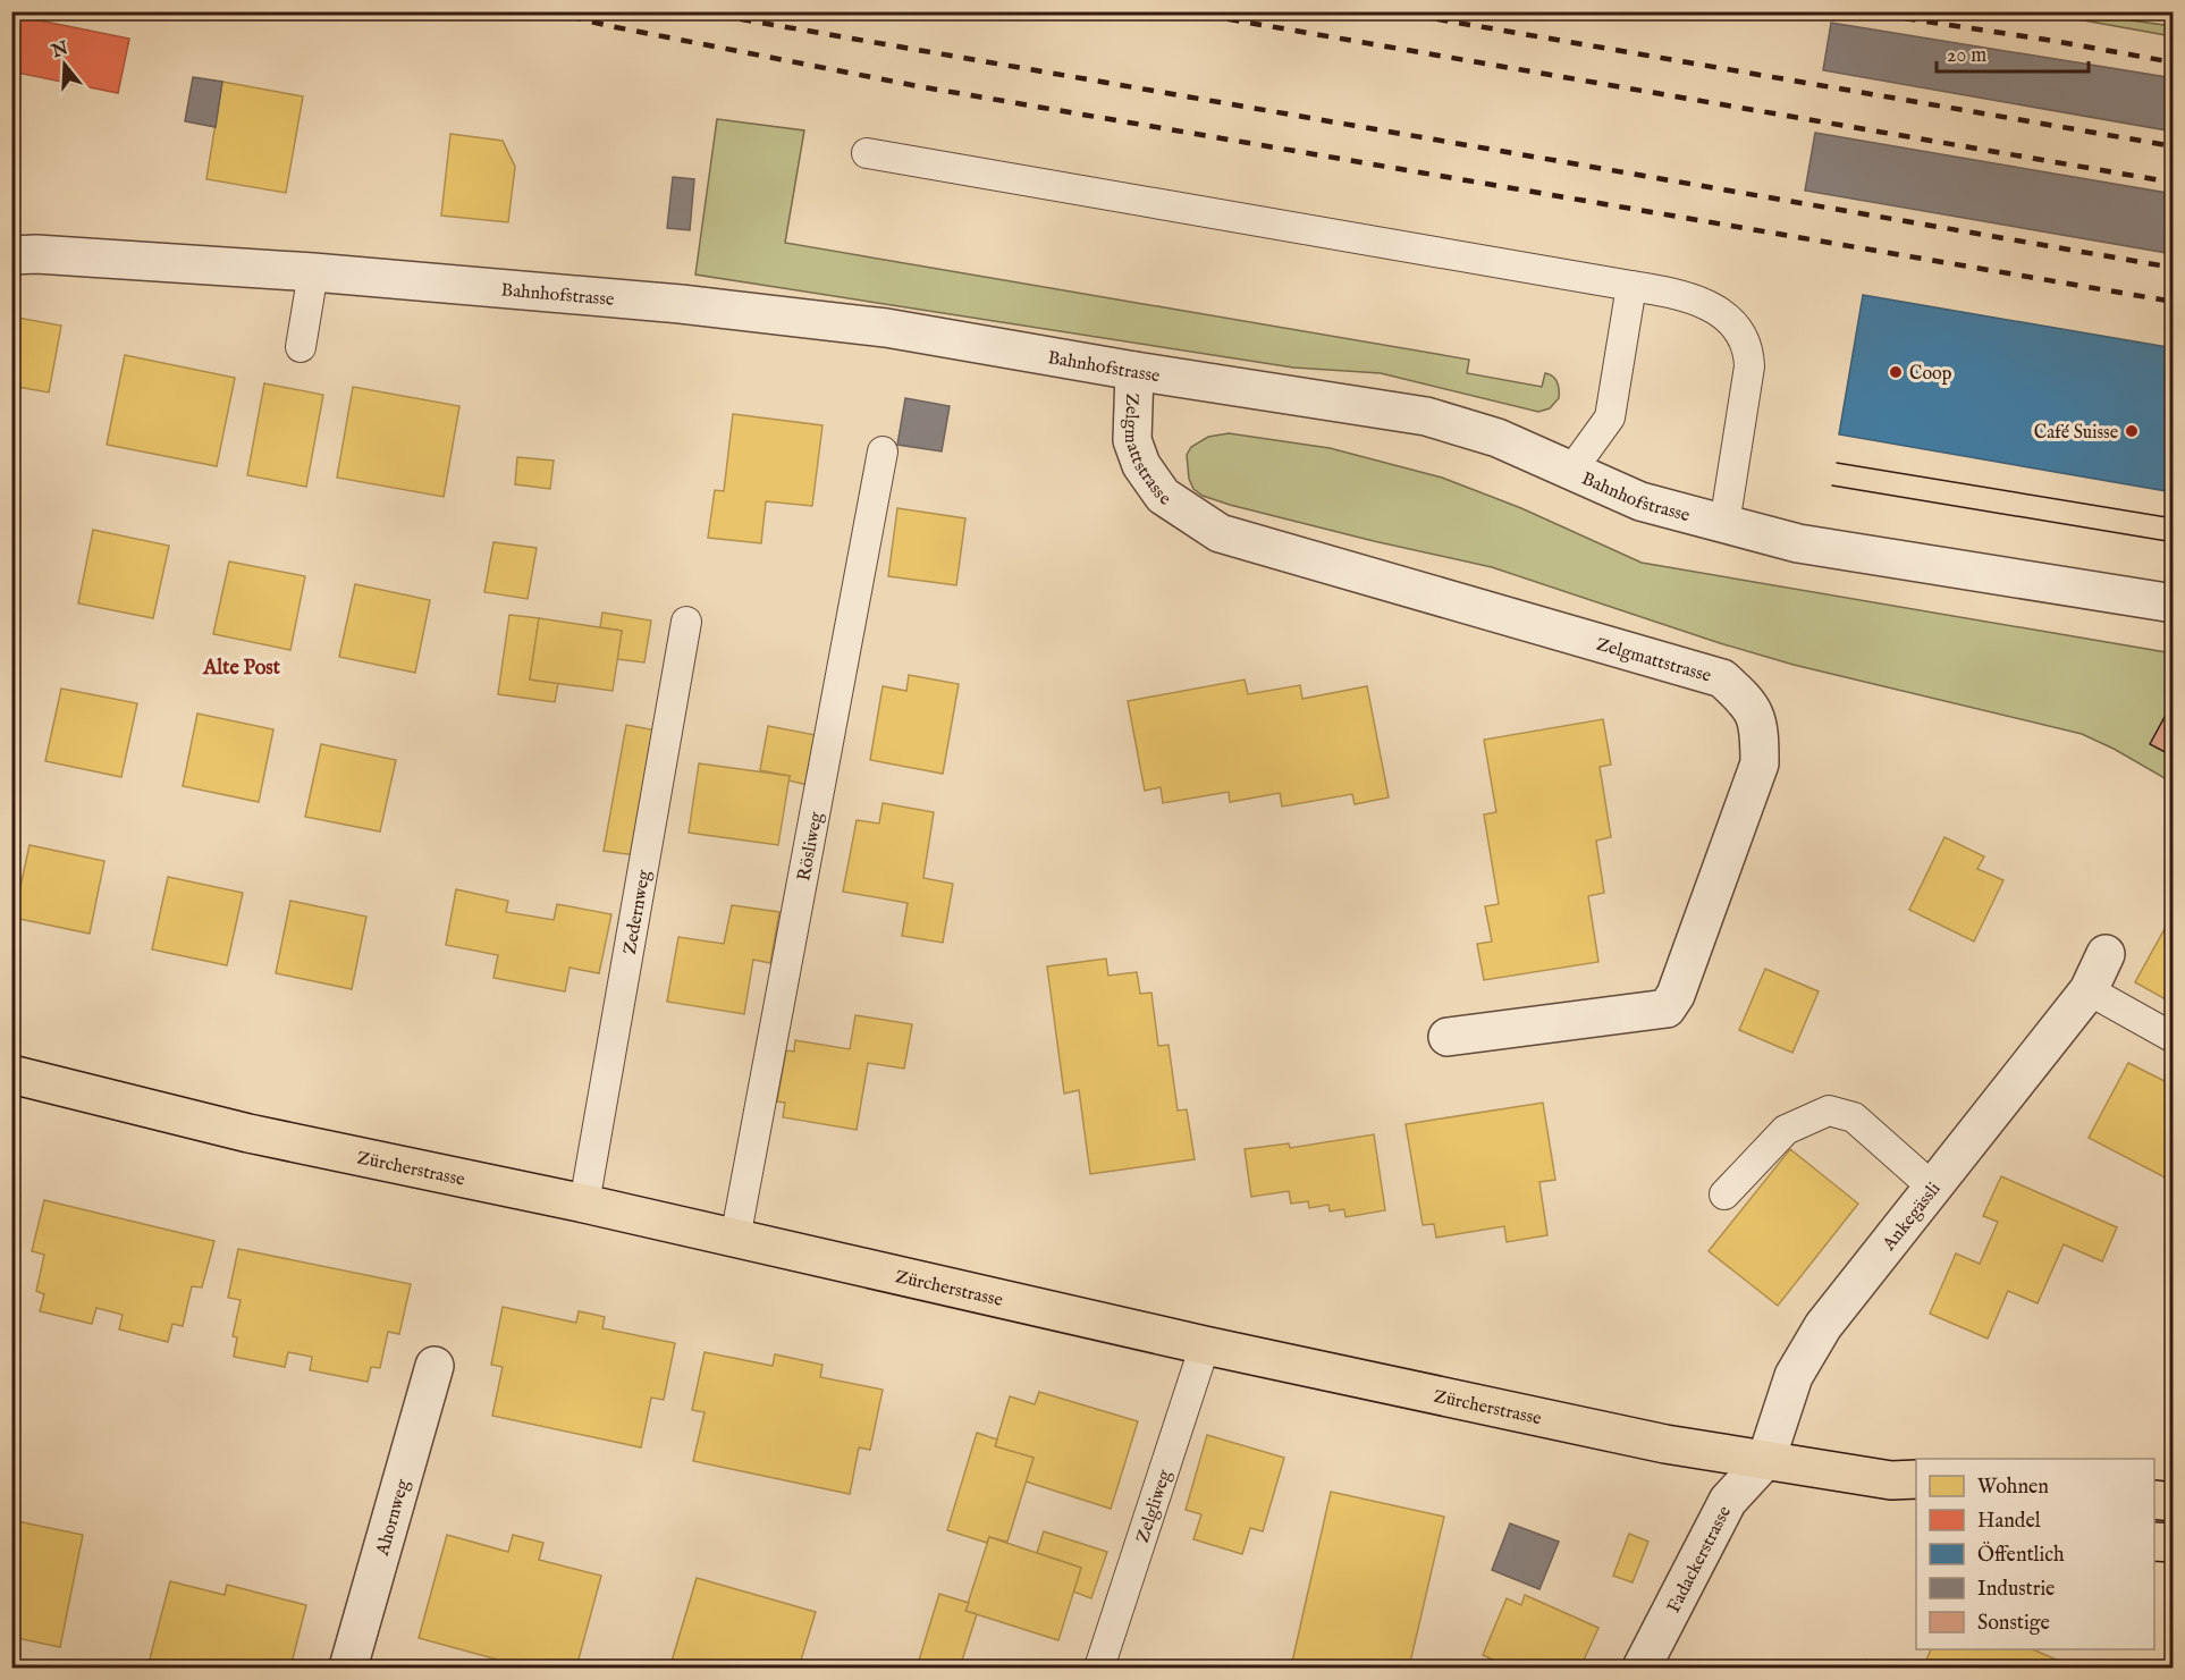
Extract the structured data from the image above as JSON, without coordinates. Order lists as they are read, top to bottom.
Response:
{
  "streets": {
    "main road": ["Zürcherstrasse"],
    "street": [
      "Bahnhofstrasse",
      "Zelgmattstrasse",
      "Ankegässli",
      "Ahornweg",
      "Fadackerstrasse"
    ],
    "lane": ["Rösliweg", "Zedernweg", "Zelgliweg"]
  },
  "crossings": [
    ["Bahnhofstrasse", "Zelgmattstrasse"],
    ["Rösliweg", "Zürcherstrasse"],
    ["Zedernweg", "Zürcherstrasse"],
    ["Zürcherstrasse", "Ankegässli"],
    ["Zürcherstrasse", "Zelgliweg"],
    ["Zürcherstrasse", "Fadackerstrasse"],
    ["Ankegässli", "Fadackerstrasse"]
  ],
  "districts": ["Alte Post"],
  "places": ["Coop", "Café Suisse"],
  "legend": [
    "Wohnen",
    "Handel",
    "Öffentlich",
    "Industrie",
    "Sonstige"
  ],
  "scale_bar": "20 m",
  "north": "top"
}
